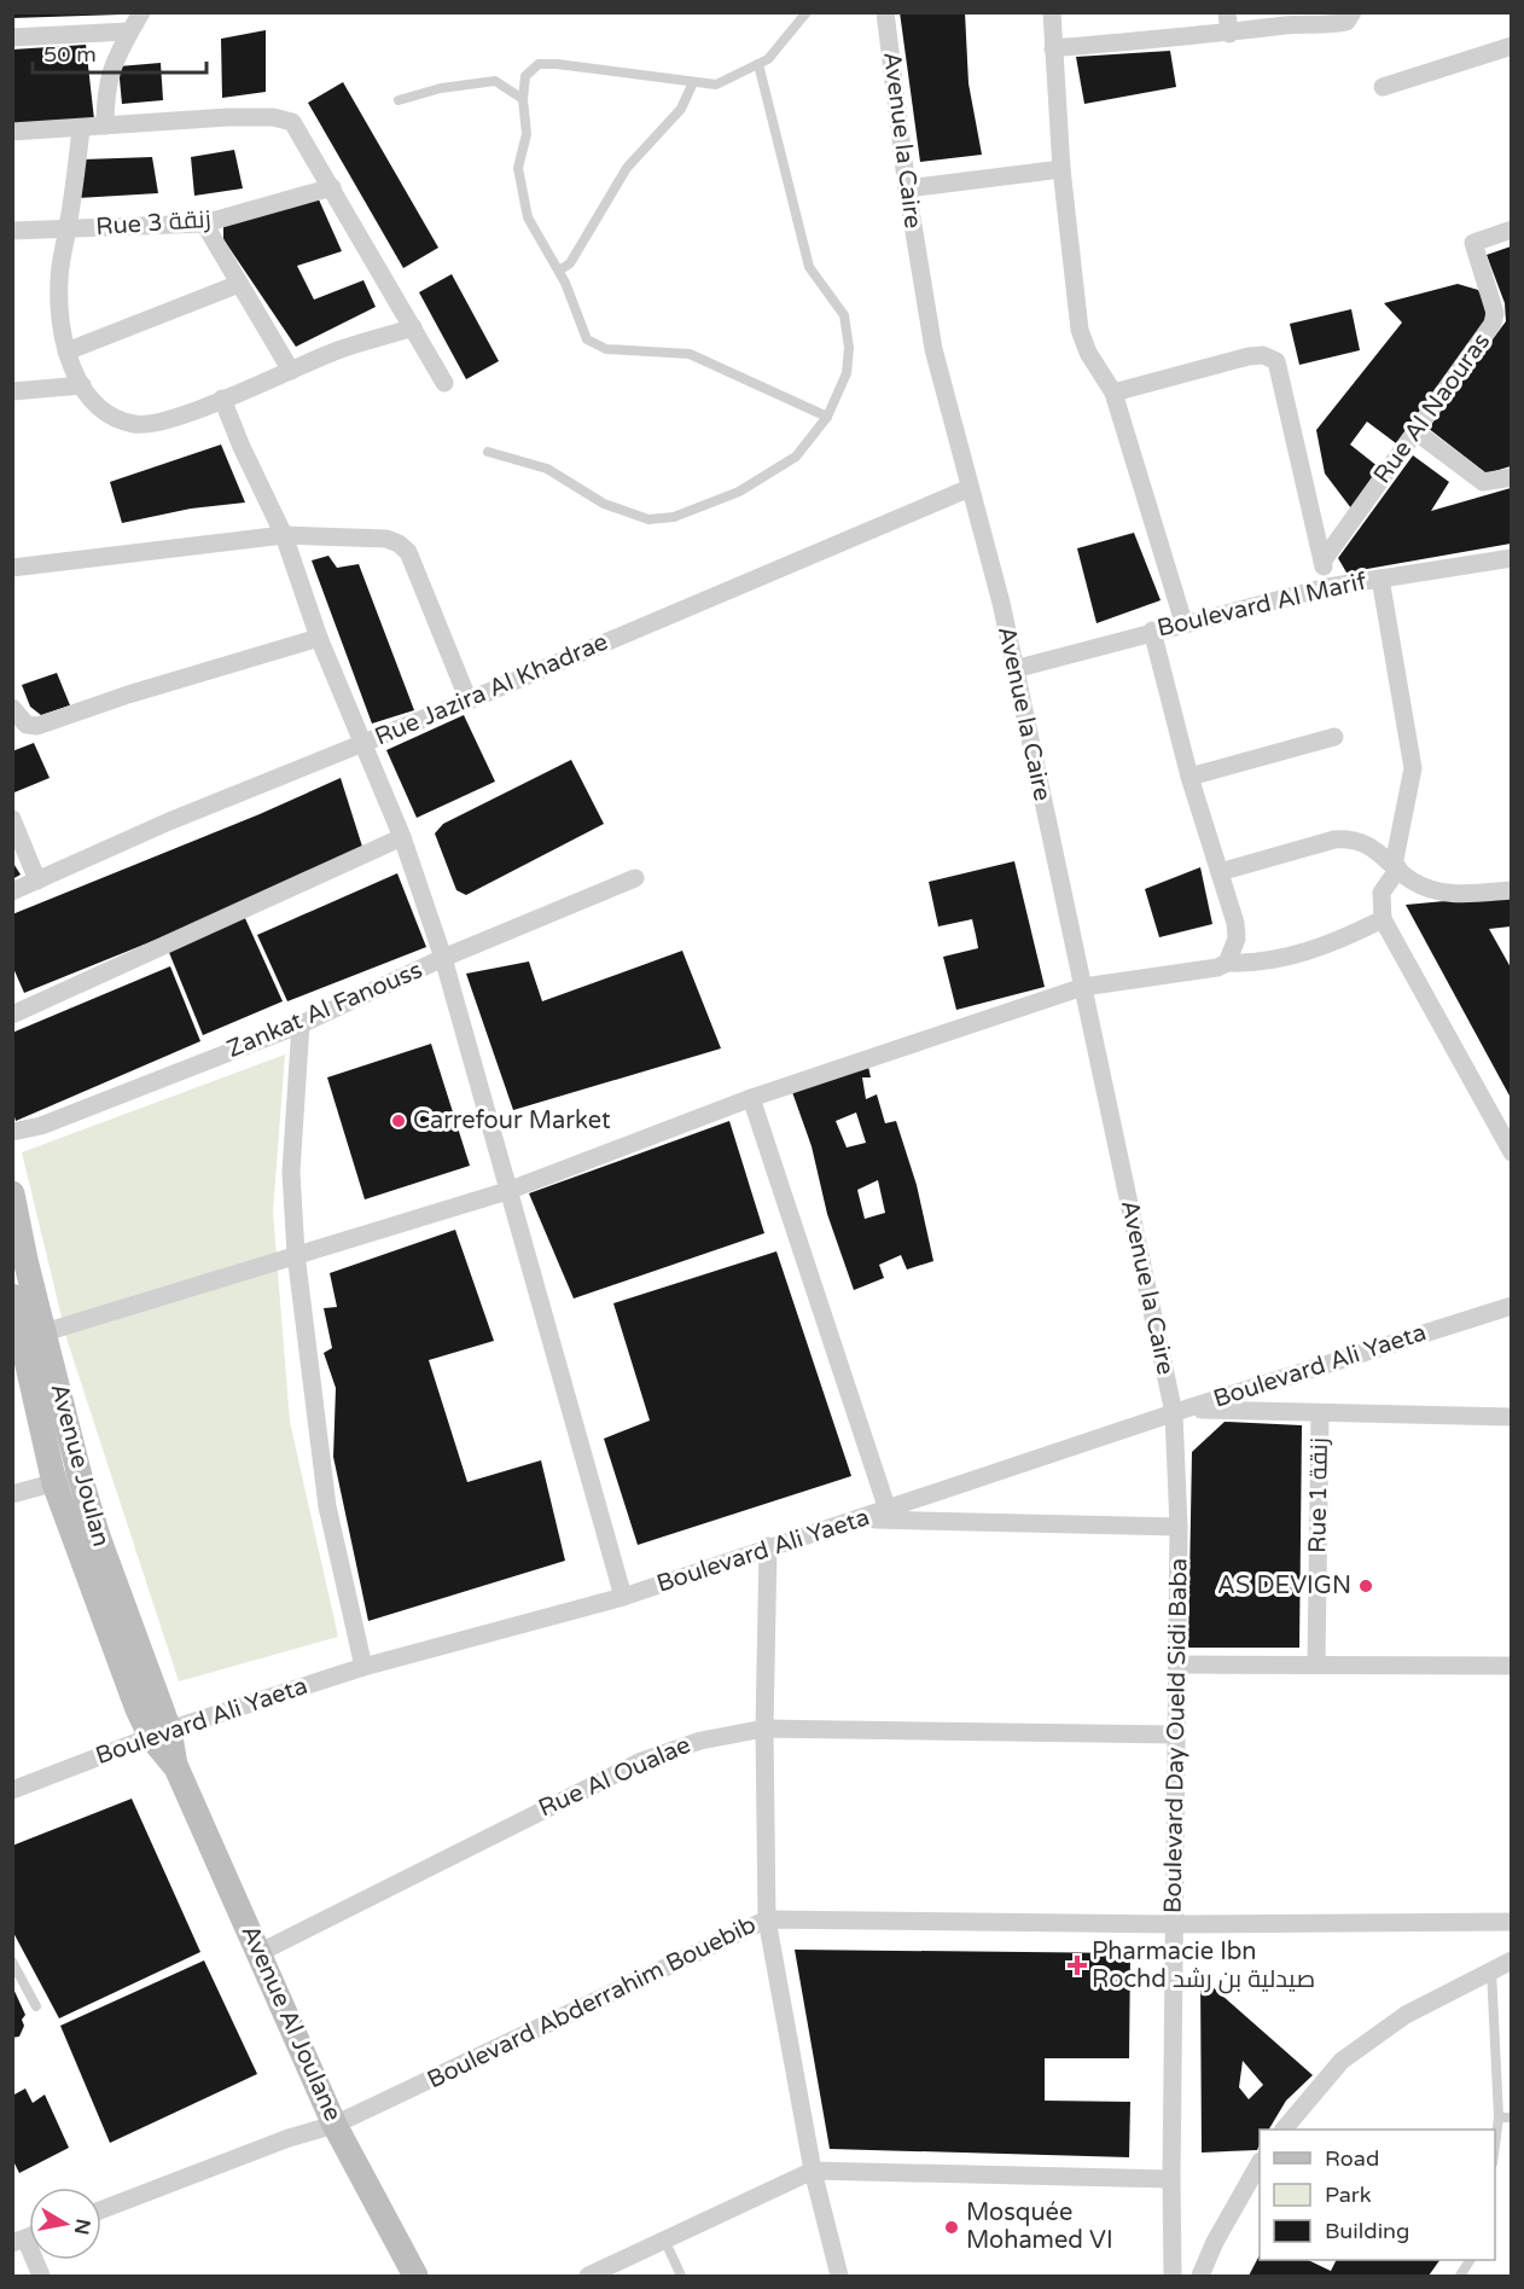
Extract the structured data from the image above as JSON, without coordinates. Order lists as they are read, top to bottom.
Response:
{
  "streets": {
    "street": [
      "Avenue la Caire",
      "Rue 3 زنقة",
      "Rue Al Naouras",
      "Boulevard Al Marif",
      "Rue Jazira Al Khadrae",
      "Zankat Al Fanouss",
      "Boulevard Ali Yaeta",
      "Avenue Joulan",
      "Rue 1 زنقة",
      "Boulevard Day Oueld Sidi Baba",
      "Rue Al Oualae",
      "Boulevard Abderrahim Bouebib",
      "Avenue Al Joulane"
    ]
  },
  "crossings": [
    ["Avenue la Caire", "Boulevard Al Marif"],
    ["Avenue la Caire", "Rue Jazira Al Khadrae"],
    ["Avenue la Caire", "Boulevard Ali Yaeta"],
    ["Avenue la Caire", "Boulevard Day Oueld Sidi Baba"],
    ["Boulevard Ali Yaeta", "Avenue Joulan"],
    ["Boulevard Ali Yaeta", "Boulevard Day Oueld Sidi Baba"],
    ["Boulevard Ali Yaeta", "Avenue Al Joulane"],
    ["Avenue Joulan", "Avenue Al Joulane"],
    ["Boulevard Day Oueld Sidi Baba", "Rue Al Oualae"],
    ["Boulevard Day Oueld Sidi Baba", "Boulevard Abderrahim Bouebib"],
    ["Rue Al Oualae", "Avenue Al Joulane"],
    ["Boulevard Abderrahim Bouebib", "Avenue Al Joulane"]
  ],
  "places": {
    "other": ["Carrefour Market", "AS DEVIGN", "Mosquée Mohamed VI"],
    "health": ["Pharmacie Ibn Rochd صيدلية بن رشد"]
  },
  "legend": ["Road", "Park", "Building"],
  "scale_bar": "50 m",
  "north": "right"
}
